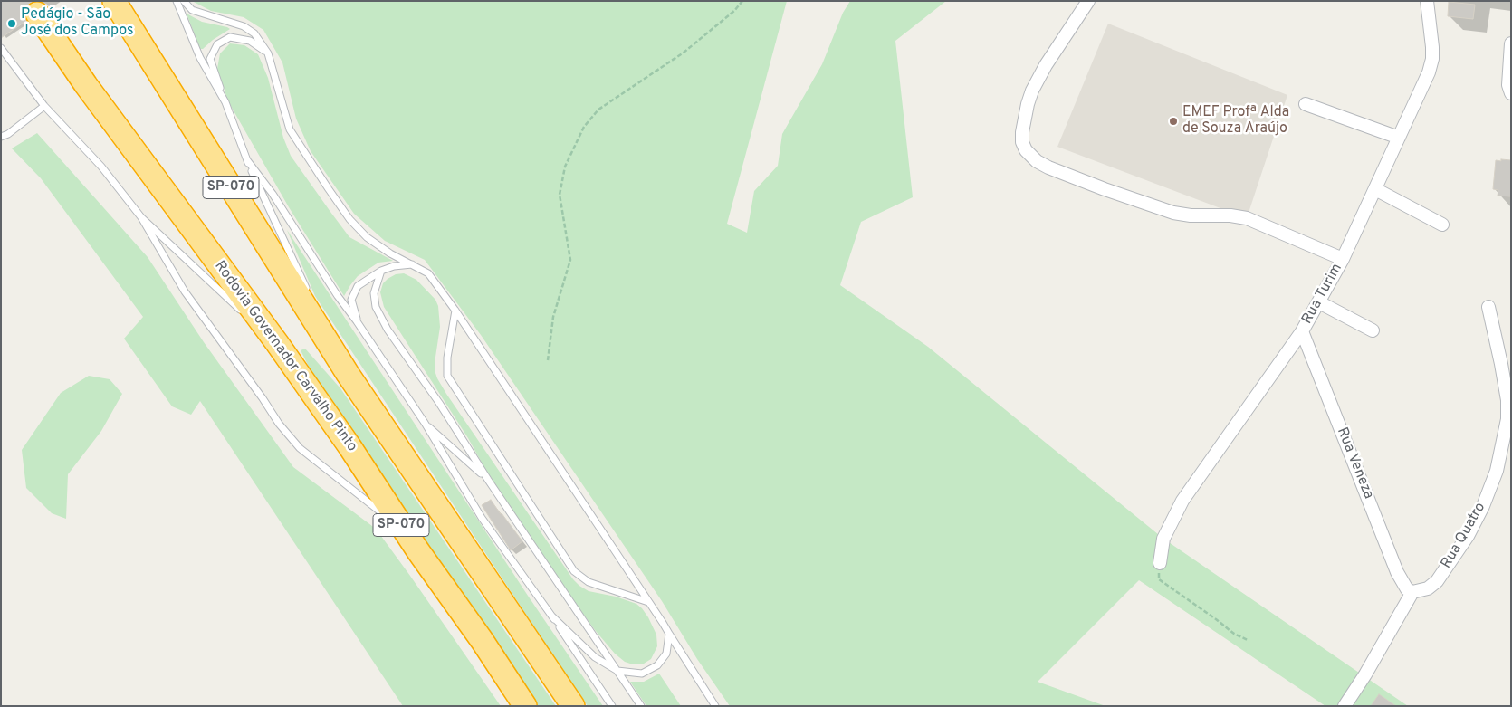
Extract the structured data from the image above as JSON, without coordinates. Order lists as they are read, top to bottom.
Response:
{
  "streets": {
    "highway": ["SP-070", "Rodovia Governador Carvalho Pinto"],
    "street": ["Rua Turim", "Rua Veneza", "Rua Quatro"]
  },
  "crossings": [
    ["Rua Turim", "Rua Veneza"],
    ["Rua Veneza", "Rua Quatro"]
  ],
  "places": ["Pedágio - São José dos Campos", "EMEF Profª Alda de Souza Araújo"]
}
